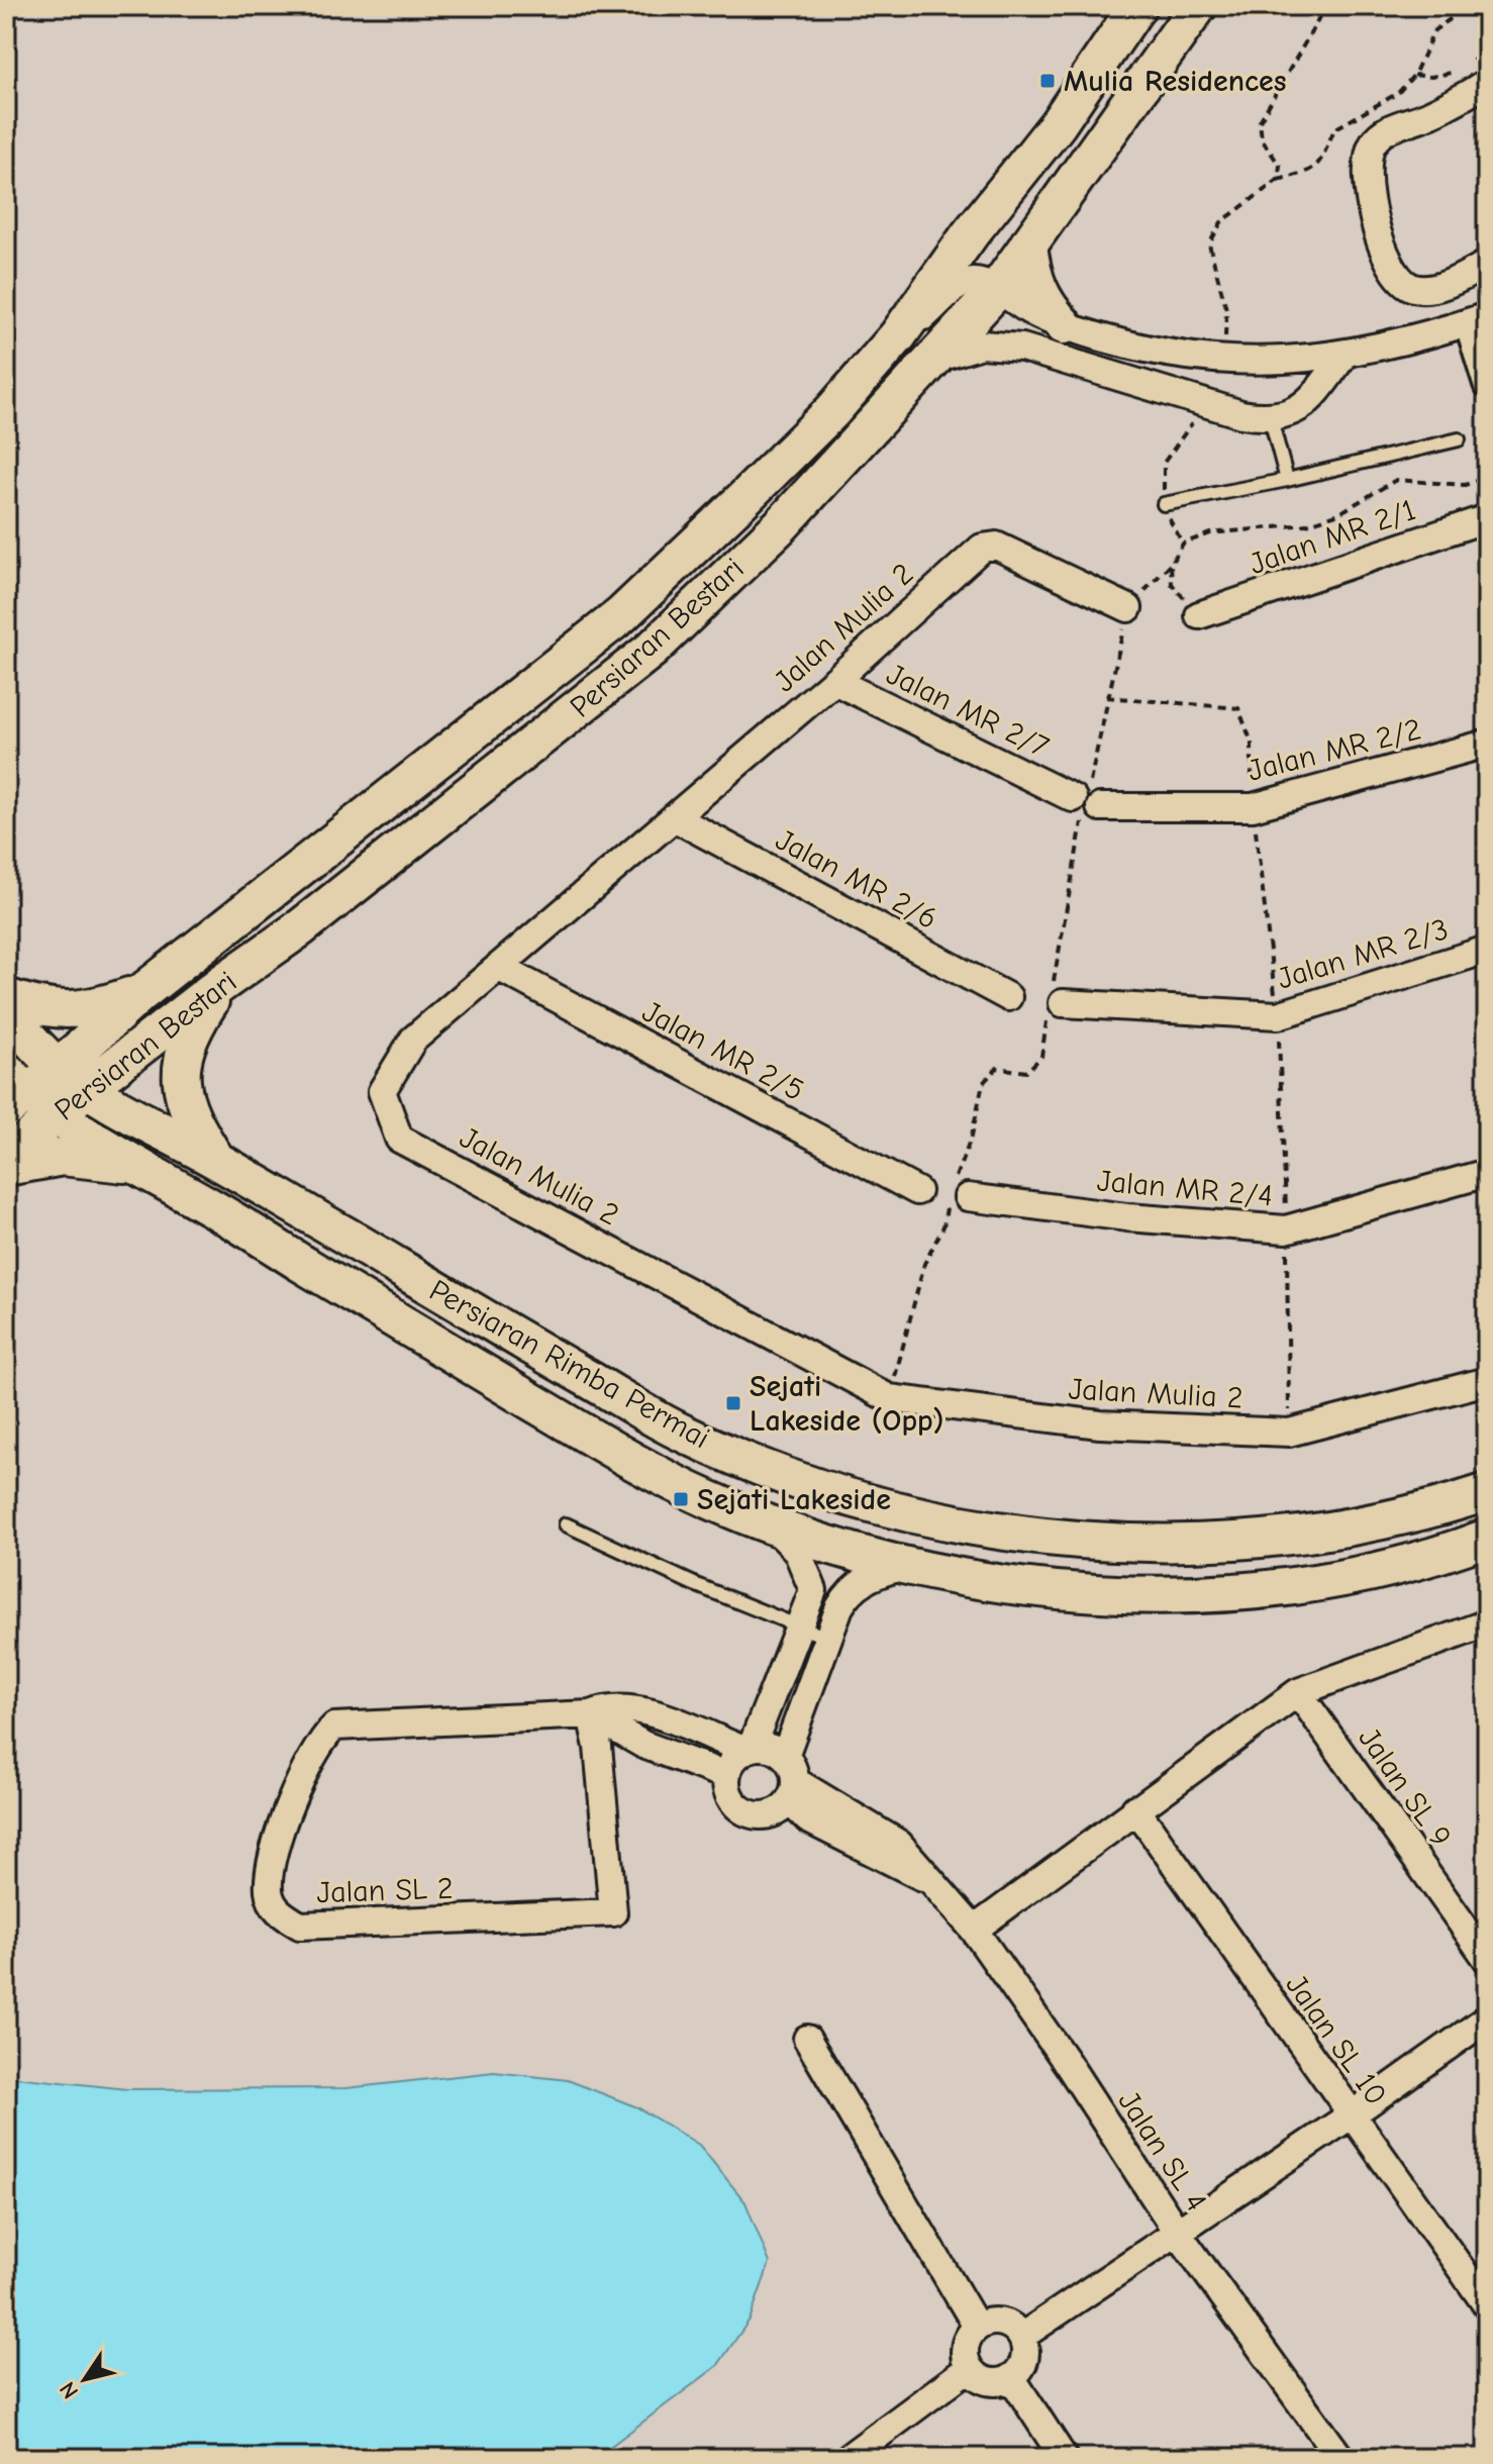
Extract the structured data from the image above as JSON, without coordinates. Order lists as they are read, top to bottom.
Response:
{
  "streets": {
    "main road": ["Persiaran Bestari", "Persiaran Rimba Permai"],
    "street": [
      "Jalan MR 2/1",
      "Jalan Mulia 2",
      "Jalan MR 2/7",
      "Jalan MR 2/2",
      "Jalan MR 2/6",
      "Jalan MR 2/3",
      "Jalan MR 2/5",
      "Jalan MR 2/4",
      "Jalan SL 9",
      "Jalan SL 2",
      "Jalan SL 10",
      "Jalan SL 4"
    ]
  },
  "crossings": [
    ["Jalan Mulia 2", "Jalan MR 2/7"],
    ["Jalan Mulia 2", "Jalan MR 2/6"],
    ["Jalan Mulia 2", "Jalan MR 2/5"],
    ["Persiaran Bestari", "Persiaran Rimba Permai"],
    ["Jalan MR 2/7", "Jalan MR 2/2"],
    ["Jalan SL 2", "Jalan SL 4"]
  ],
  "places": {
    "transit": ["Mulia Residences", "Sejati Lakeside (Opp)", "Sejati Lakeside"]
  },
  "north": "bottom left"
}
